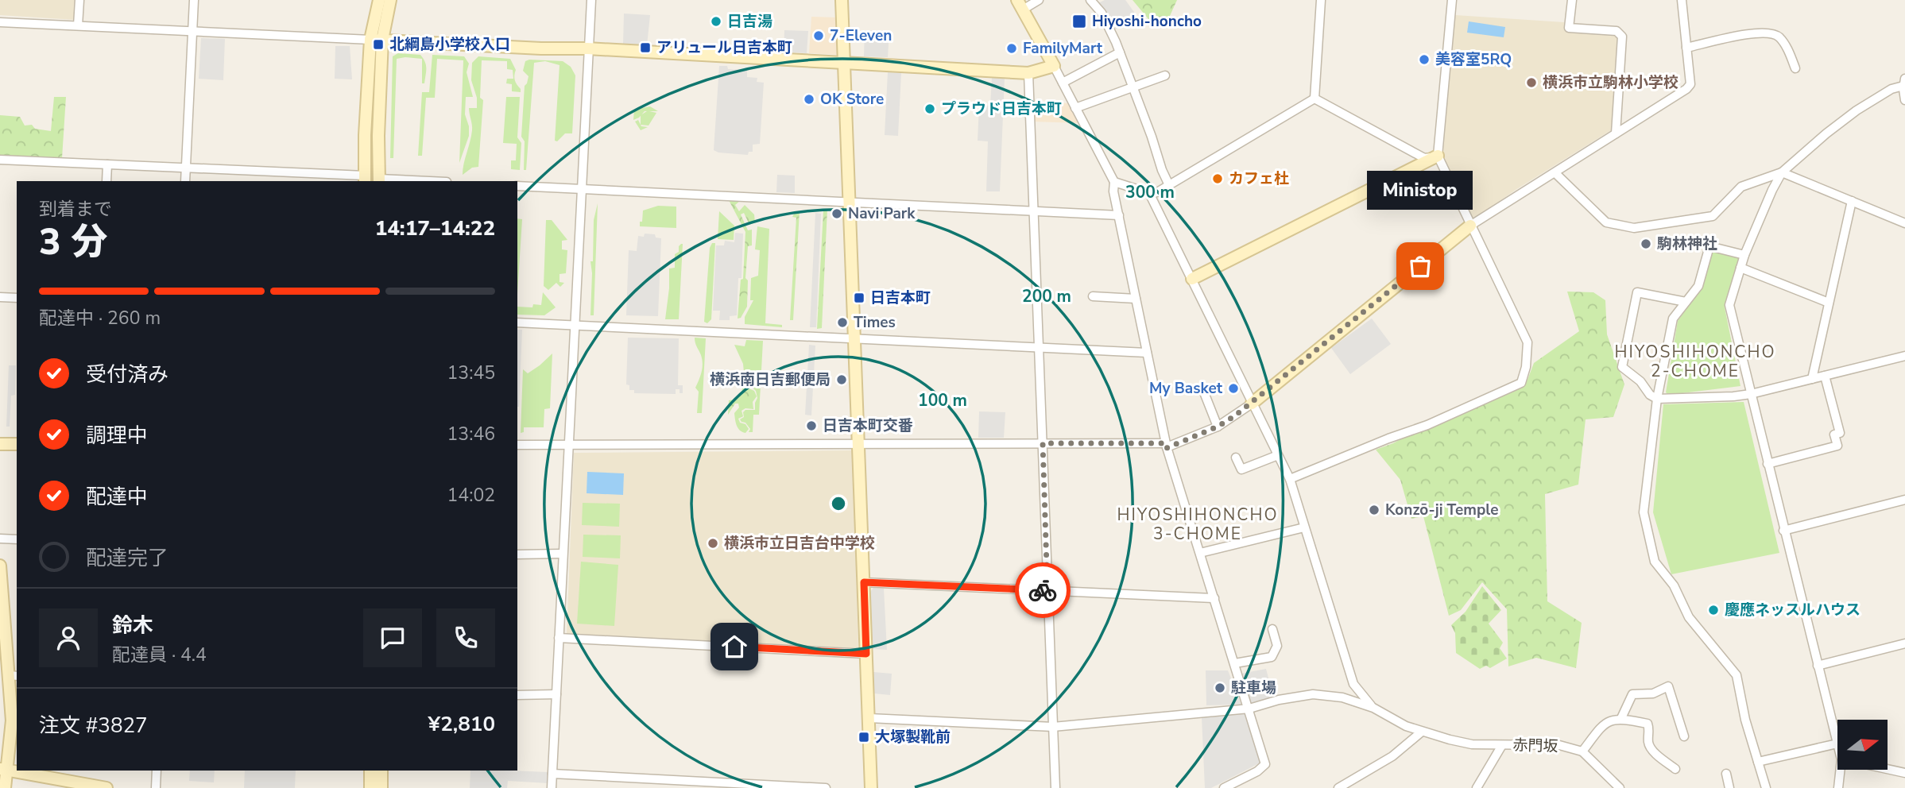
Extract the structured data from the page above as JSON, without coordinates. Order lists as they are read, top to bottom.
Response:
{
  "streets": {
    "street": ["赤門坂"]
  },
  "districts": ["HIYOSHIHONCHO 2-CHOME", "HIYOSHIHONCHO 3-CHOME"],
  "places": {
    "other": [
      "日吉湯",
      "7-Eleven",
      "FamilyMart",
      "美容室5RQ",
      "横浜市立駒林小学校",
      "OK Store",
      "プラウド日吉本町",
      "カフェ杜",
      "Navi Park",
      "駒林神社",
      "Ministop",
      "Times",
      "横浜南日吉郵便局",
      "My Basket",
      "日吉本町交番",
      "Konzō-ji Temple",
      "横浜市立日吉台中学校",
      "慶應ネッスルハウス",
      "駐車場"
    ],
    "transit": [
      "Hiyoshi-honcho",
      "北綱島小学校入口",
      "アリュール日吉本町",
      "日吉本町",
      "大塚製靴前"
    ]
  },
  "north": "right",
  "page": {
    "bubble": "Ministop",
    "heading": ["3 分", "到着まで", "14:17–14:22"],
    "panel": [
      "鈴木",
      "配達員 · 4.4",
      "注文 #3827",
      "¥2,810"
    ],
    "bar": "配達中 · 260 m",
    "list": [
      ["受付済み", "13:45"],
      ["調理中", "13:46"],
      ["配達中", "14:02"],
      "配達完了"
    ]
  },
  "rings": ["300 m", "200 m", "100 m"]
}
